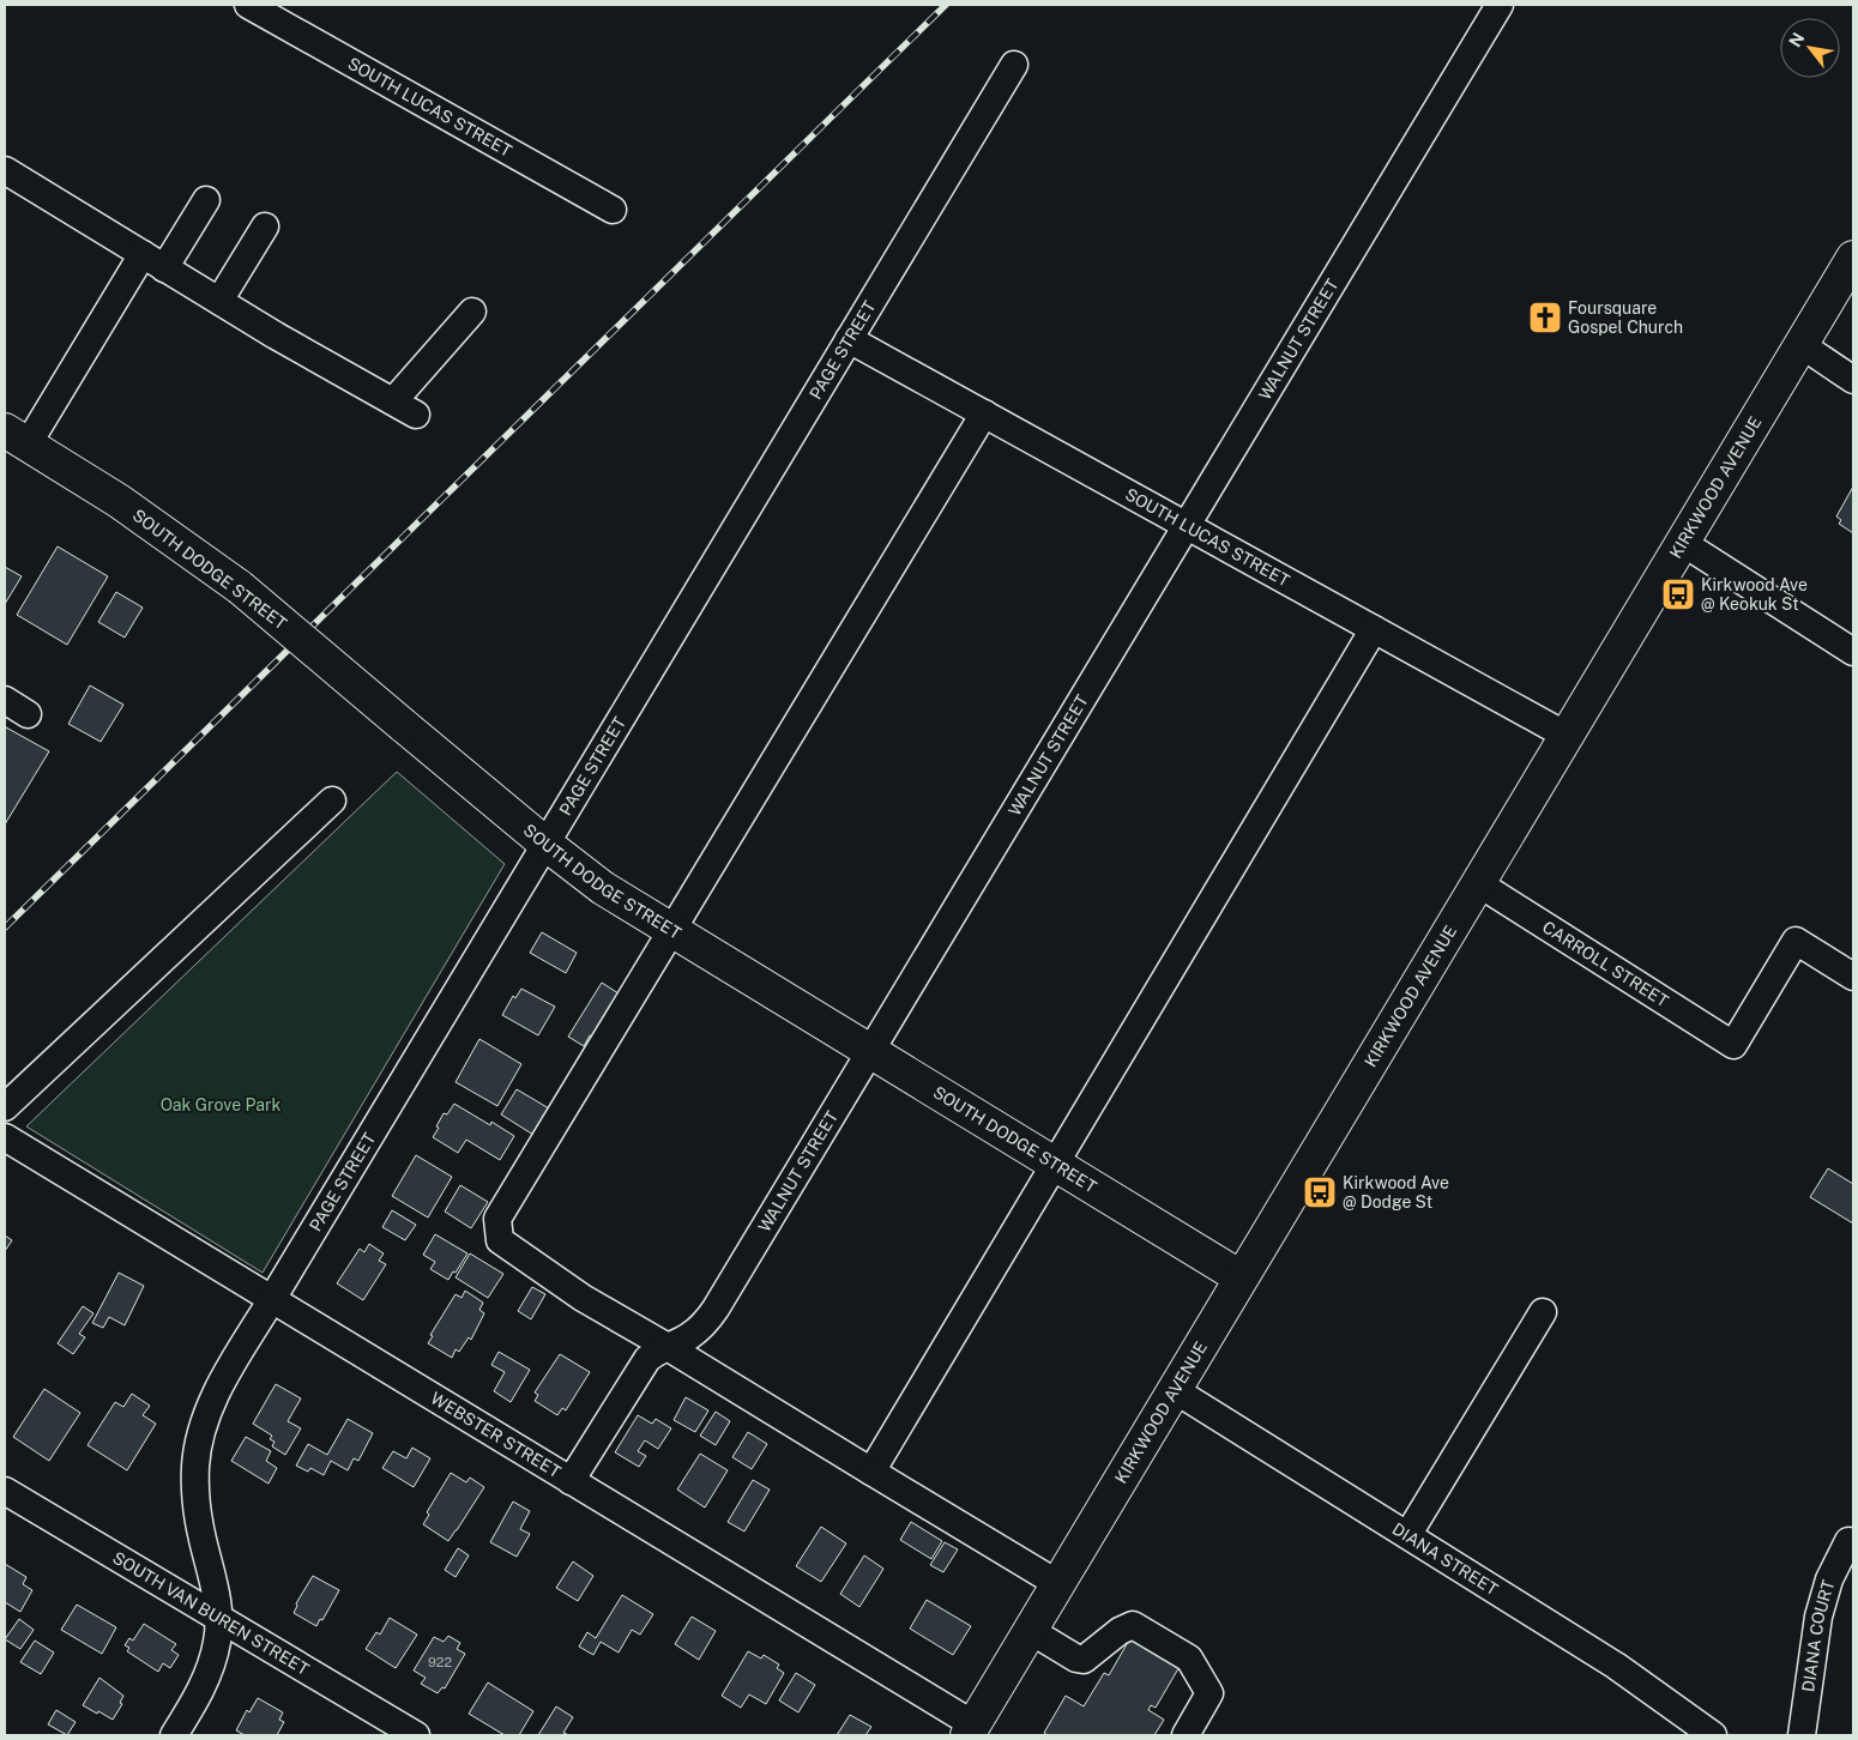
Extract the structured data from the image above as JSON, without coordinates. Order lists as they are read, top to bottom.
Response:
{
  "streets": {
    "main road": ["KIRKWOOD AVENUE", "SOUTH DODGE STREET"],
    "street": [
      "SOUTH LUCAS STREET",
      "WALNUT STREET",
      "PAGE STREET",
      "CARROLL STREET",
      "WEBSTER STREET",
      "DIANA STREET",
      "SOUTH VAN BUREN STREET",
      "DIANA COURT"
    ]
  },
  "crossings": [
    ["SOUTH LUCAS STREET", "WALNUT STREET"],
    ["SOUTH LUCAS STREET", "PAGE STREET"],
    ["SOUTH LUCAS STREET", "KIRKWOOD AVENUE"],
    ["WALNUT STREET", "SOUTH DODGE STREET"],
    ["WALNUT STREET", "WEBSTER STREET"],
    ["PAGE STREET", "SOUTH DODGE STREET"],
    ["PAGE STREET", "WEBSTER STREET"],
    ["PAGE STREET", "SOUTH VAN BUREN STREET"],
    ["KIRKWOOD AVENUE", "SOUTH DODGE STREET"],
    ["KIRKWOOD AVENUE", "CARROLL STREET"],
    ["KIRKWOOD AVENUE", "WEBSTER STREET"],
    ["KIRKWOOD AVENUE", "DIANA STREET"]
  ],
  "parks": ["Oak Grove Park"],
  "places": {
    "church": ["Foursquare Gospel Church"],
    "bus stop": ["Kirkwood Ave @ Keokuk St", "Kirkwood Ave @ Dodge St"]
  },
  "house_numbers": ["922"],
  "north": "top left"
}
